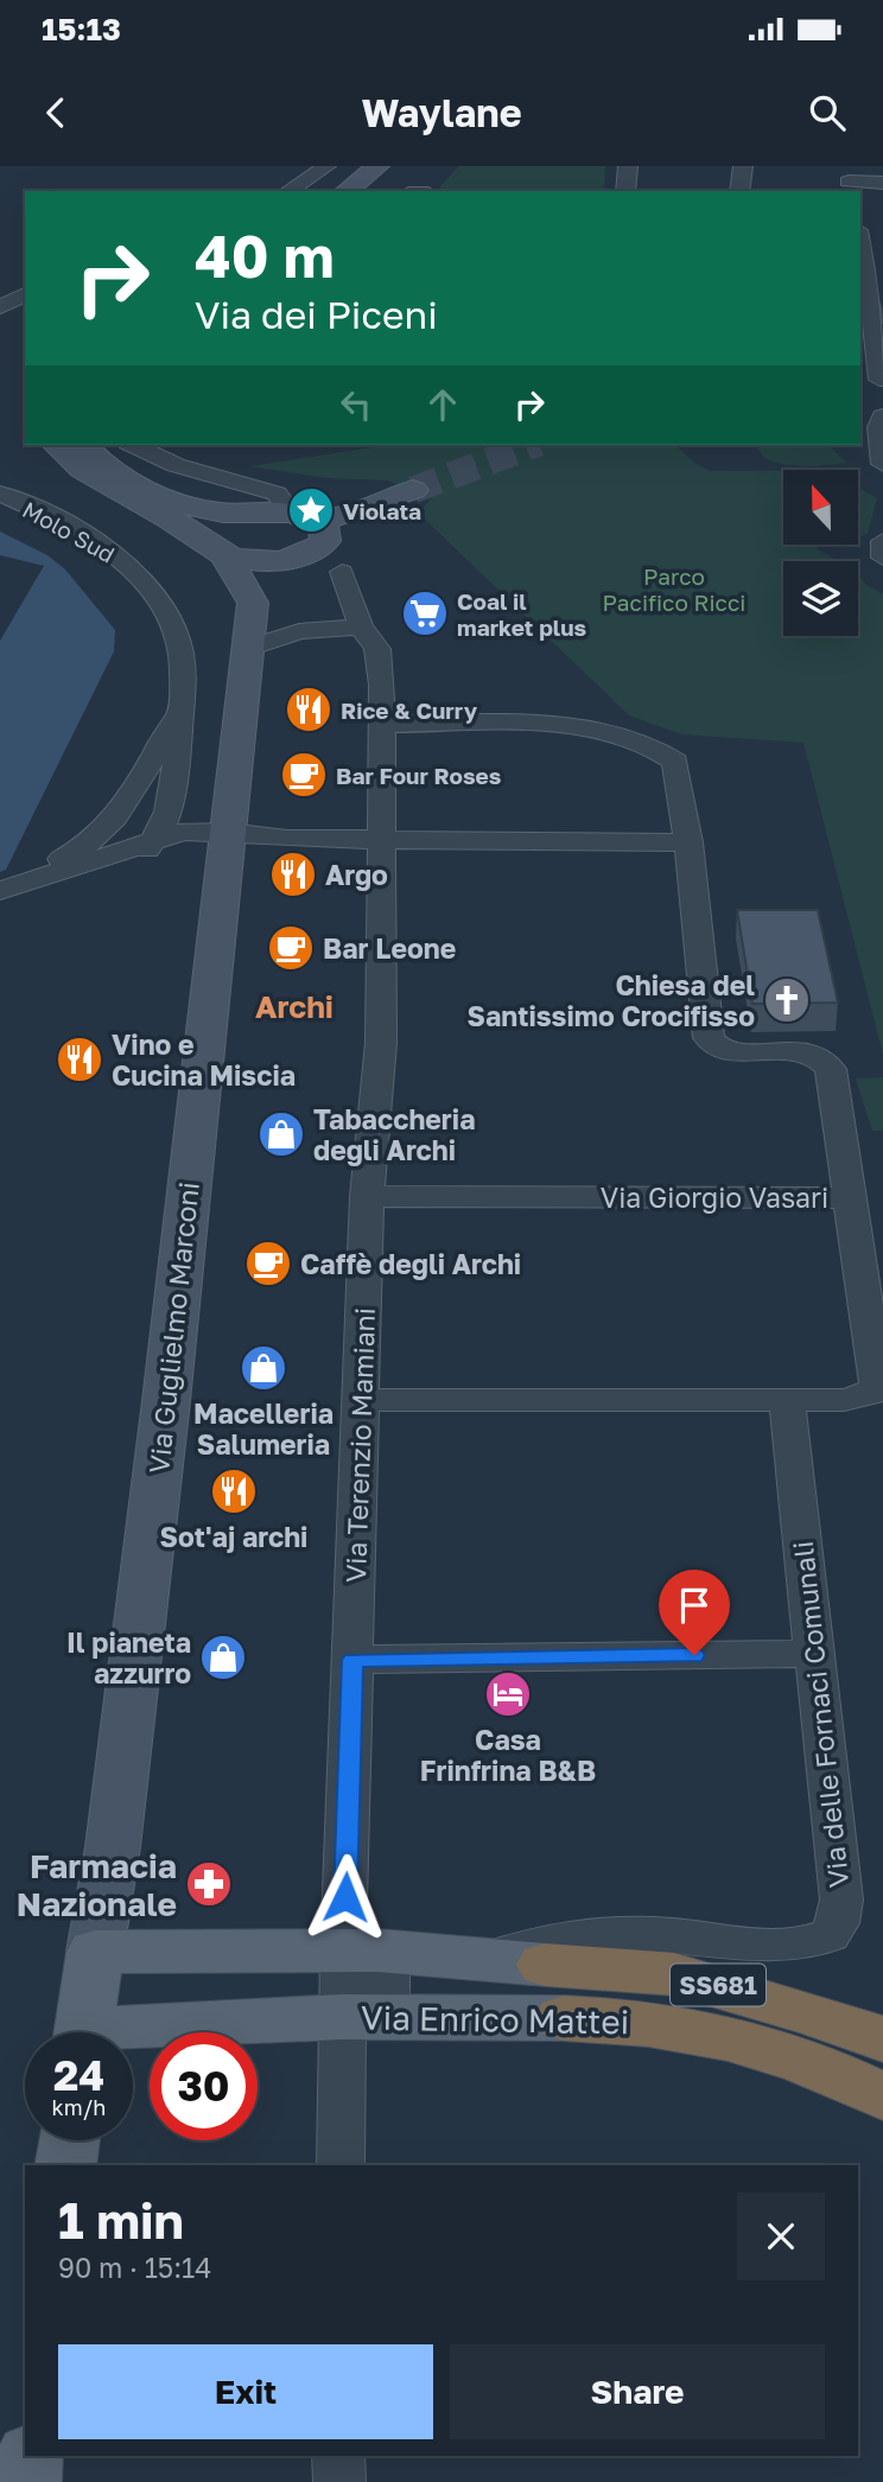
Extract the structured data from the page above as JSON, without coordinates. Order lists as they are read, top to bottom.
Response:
{
  "streets": {
    "highway": ["SS681", "Via Enrico Mattei"],
    "main road": ["Via Guglielmo Marconi"],
    "street": [
      "Molo Sud",
      "Via Giorgio Vasari",
      "Via Terenzio Mamiani",
      "Via delle Fornaci Comunali"
    ]
  },
  "crossings": [
    ["Molo Sud", "Via Guglielmo Marconi"],
    ["Via Giorgio Vasari", "Via Terenzio Mamiani"],
    ["Via Guglielmo Marconi", "Via Enrico Mattei"],
    ["Via Terenzio Mamiani", "Via Enrico Mattei"],
    ["Via delle Fornaci Comunali", "Via Enrico Mattei"]
  ],
  "districts": ["Archi"],
  "parks": ["Parco Pacifico Ricci"],
  "places": {
    "place": ["Violata"],
    "supermarket": ["Coal il market plus"],
    "restaurant": [
      "Rice & Curry",
      "Argo",
      "Vino e Cucina Miscia",
      "Sot'aj archi"
    ],
    "cafe": ["Bar Four Roses", "Bar Leone", "Caffè degli Archi"],
    "church": ["Chiesa del Santissimo Crocifisso"],
    "shop": ["Tabaccheria degli Archi", "Macelleria Salumeria", "Il pianeta azzurro"],
    "hotel": ["Casa Frinfrina B&B"],
    "pharmacy": ["Farmacia Nazionale"]
  },
  "north": "top",
  "page": {
    "status": "15:13",
    "header": "Waylane",
    "turn": ["40 m", "Via dei Piceni"],
    "speed": "24 km/h",
    "limit": "30",
    "heading": ["1 min", "90 m · 15:14"],
    "buttons": ["Exit", "Share"]
  }
}
